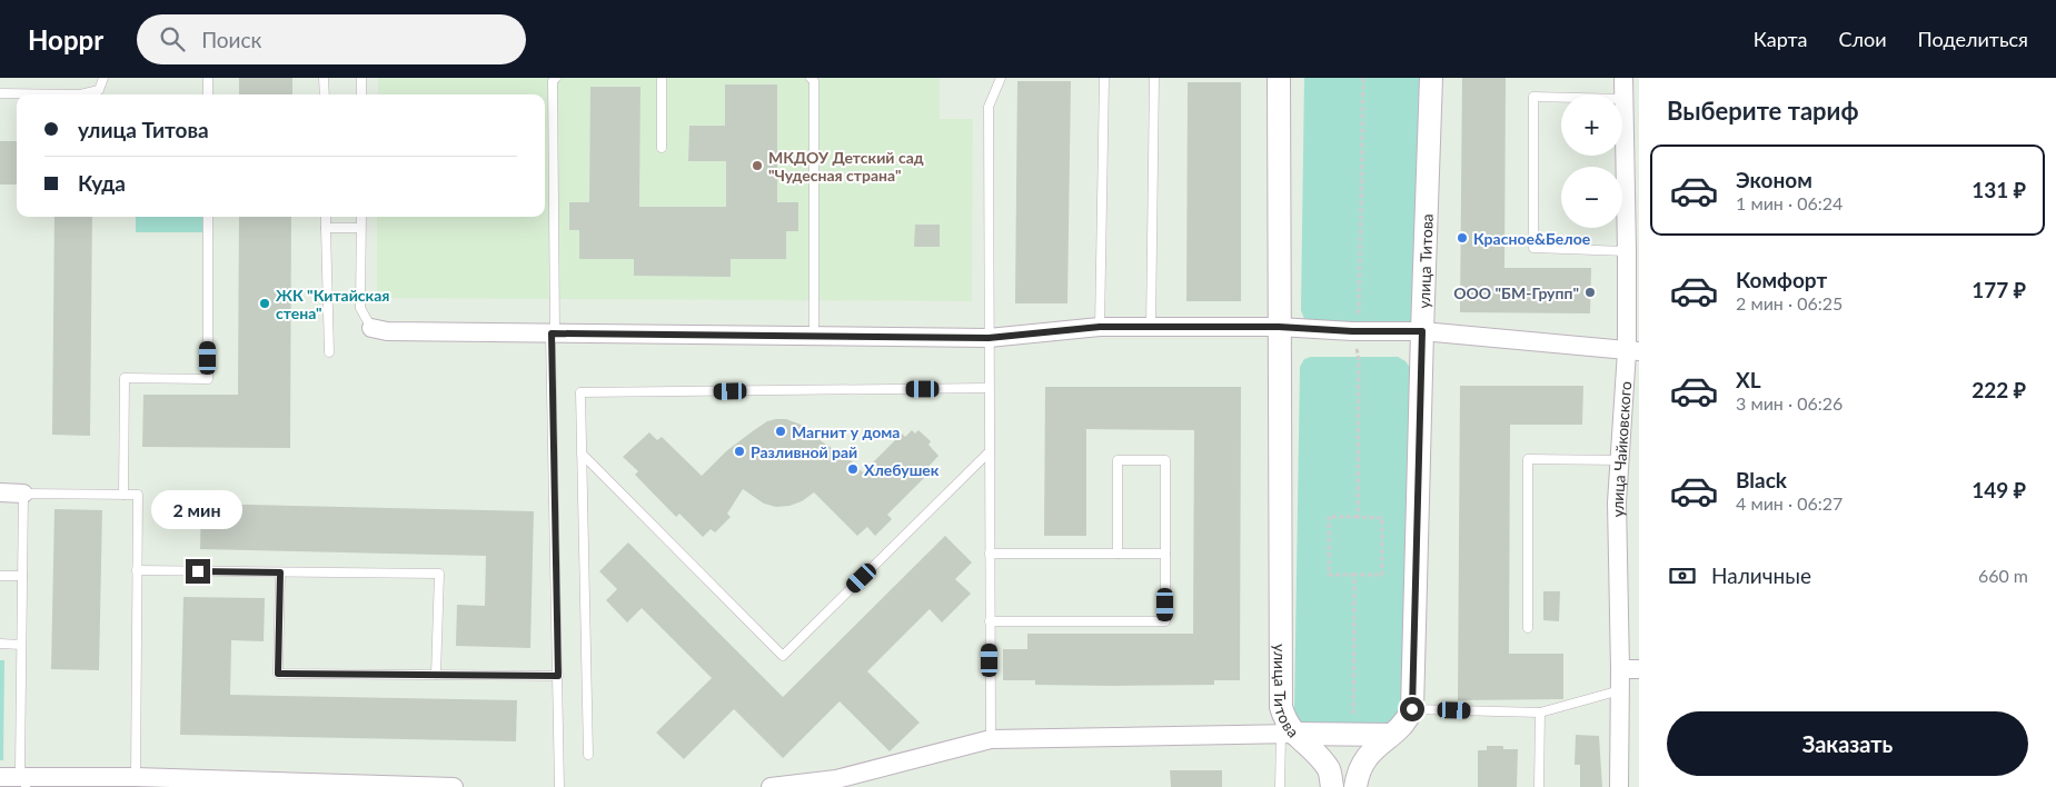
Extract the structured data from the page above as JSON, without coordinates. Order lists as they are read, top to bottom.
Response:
{
  "streets": {
    "street": ["улица Титова", "улица Чайковского"]
  },
  "places": [
    "МКДОУ Детский сад \"Чудесная страна\"",
    "Красное&Белое",
    "ООО \"БМ-Групп\"",
    "ЖК \"Китайская стена\"",
    "Магнит у дома",
    "Разливной рай",
    "Хлебушек"
  ],
  "page": {
    "header": "Hoppr",
    "search": "Поиск",
    "nav": ["Карта", "Слои", "Поделиться"],
    "heading": "Выберите тариф",
    "map_buttons": ["+", "−"],
    "banner": ["улица Титова", "Куда"],
    "list": [
      {
        "name": "Эконом",
        "note": "1 мин · 06:24",
        "value": "131 ₽"
      },
      {
        "name": "Комфорт",
        "note": "2 мин · 06:25",
        "value": "177 ₽"
      },
      {
        "name": "XL",
        "note": "3 мин · 06:26",
        "value": "222 ₽"
      },
      {
        "name": "Black",
        "note": "4 мин · 06:27",
        "value": "149 ₽"
      }
    ],
    "bubble": "2 мин",
    "pay": ["Наличные", "660 m"],
    "buttons": "Заказать"
  }
}
